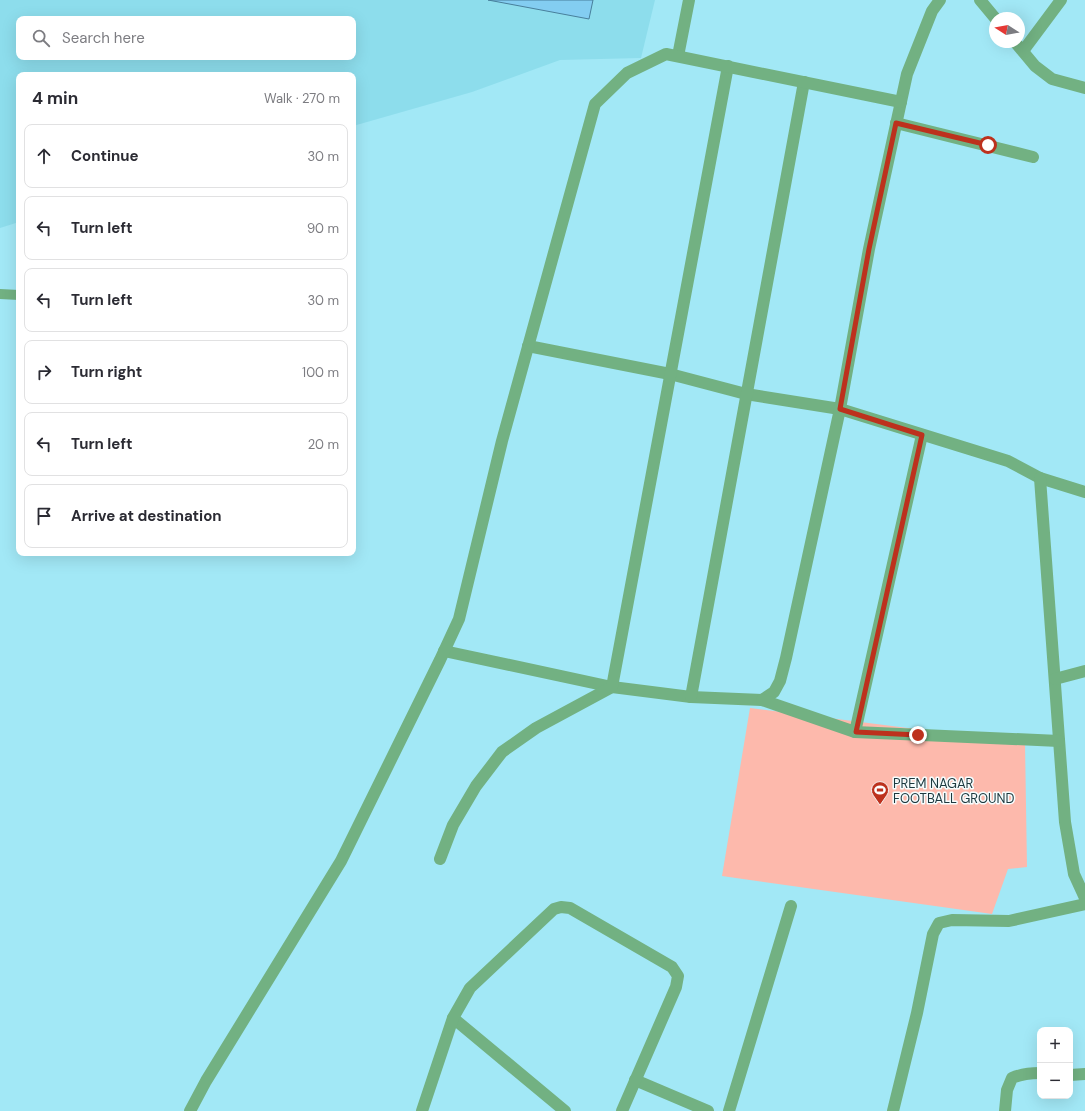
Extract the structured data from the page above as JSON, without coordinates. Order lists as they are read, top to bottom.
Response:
{
  "places": {
    "sports": ["PREM NAGAR FOOTBALL GROUND"]
  },
  "north": "left",
  "page": {
    "search": "Search here",
    "heading": ["4 min", "Walk · 270 m"],
    "list": [
      ["Continue", "30 m"],
      ["Turn left", "90 m"],
      ["Turn left", "30 m"],
      ["Turn right", "100 m"],
      ["Turn left", "20 m"],
      "Arrive at destination"
    ],
    "map_buttons": ["+", "−"]
  }
}
